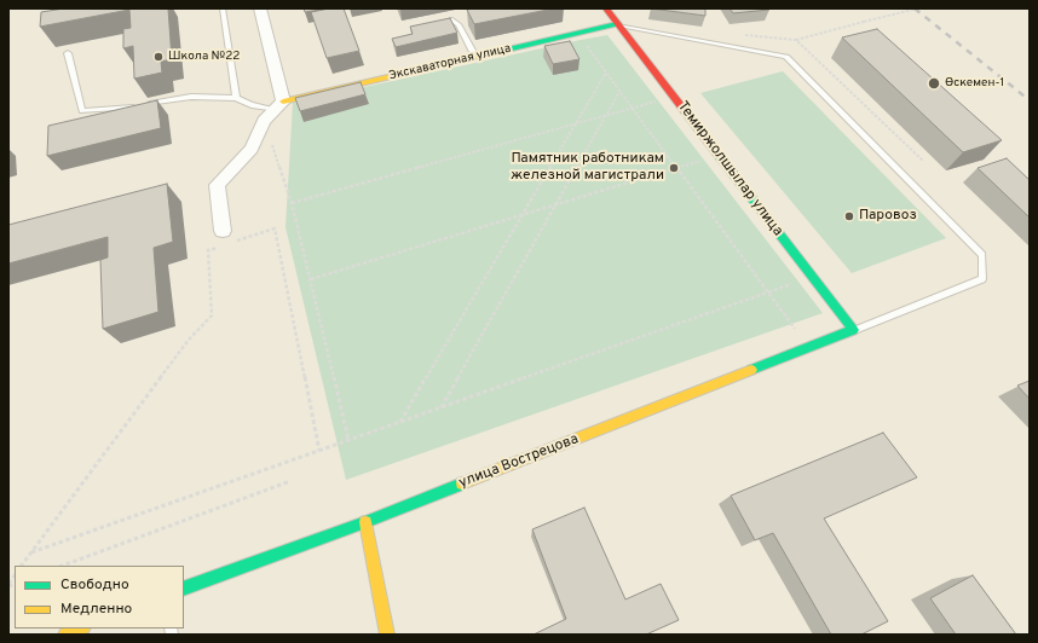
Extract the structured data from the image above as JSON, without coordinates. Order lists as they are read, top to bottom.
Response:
{
  "streets": {
    "street": ["Экскаваторная улица", "Темиржолшылар улица", "улица Вострецова"]
  },
  "crossings": [
    ["Экскаваторная улица", "Темиржолшылар улица"],
    ["Темиржолшылар улица", "улица Вострецова"]
  ],
  "places": [
    "Школа №22",
    "Өскемен-1",
    "Памятник работникам железной магистрали",
    "Паровоз"
  ],
  "legend": ["Свободно", "Медленно"]
}
